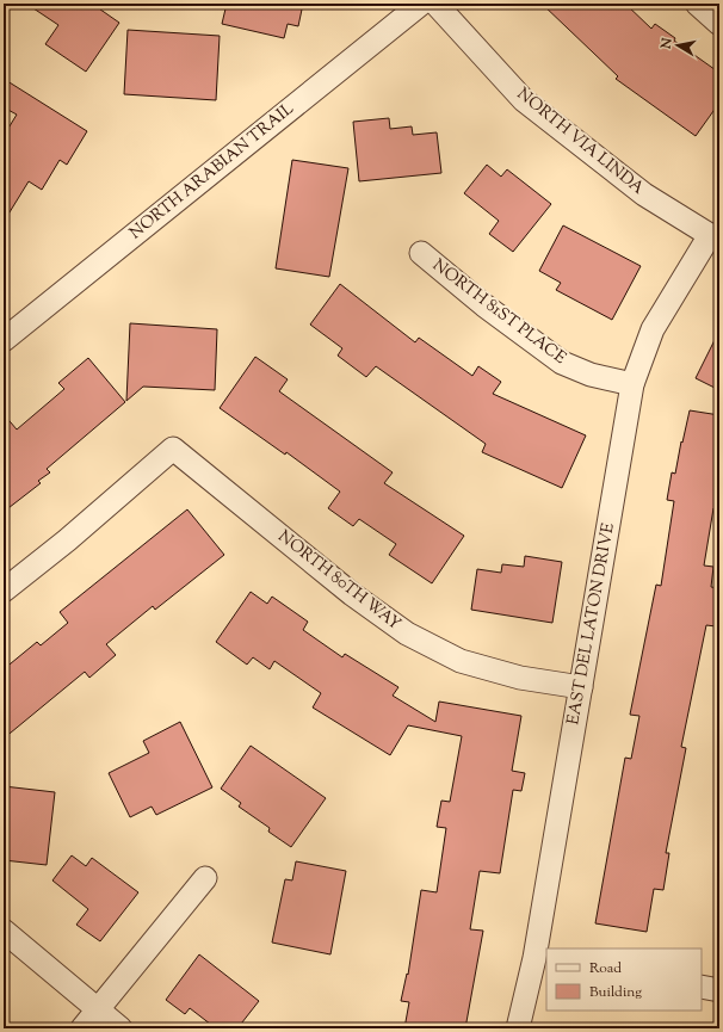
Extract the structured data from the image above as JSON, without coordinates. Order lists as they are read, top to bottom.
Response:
{
  "streets": {
    "street": [
      "NORTH VIA LINDA",
      "NORTH ARABIAN TRAIL",
      "NORTH 81ST PLACE",
      "NORTH 80TH WAY",
      "EAST DEL LATON DRIVE"
    ]
  },
  "crossings": [
    ["NORTH VIA LINDA", "EAST DEL LATON DRIVE"],
    ["NORTH 81ST PLACE", "EAST DEL LATON DRIVE"],
    ["NORTH 80TH WAY", "EAST DEL LATON DRIVE"]
  ],
  "legend": ["Road", "Building"],
  "north": "left"
}
